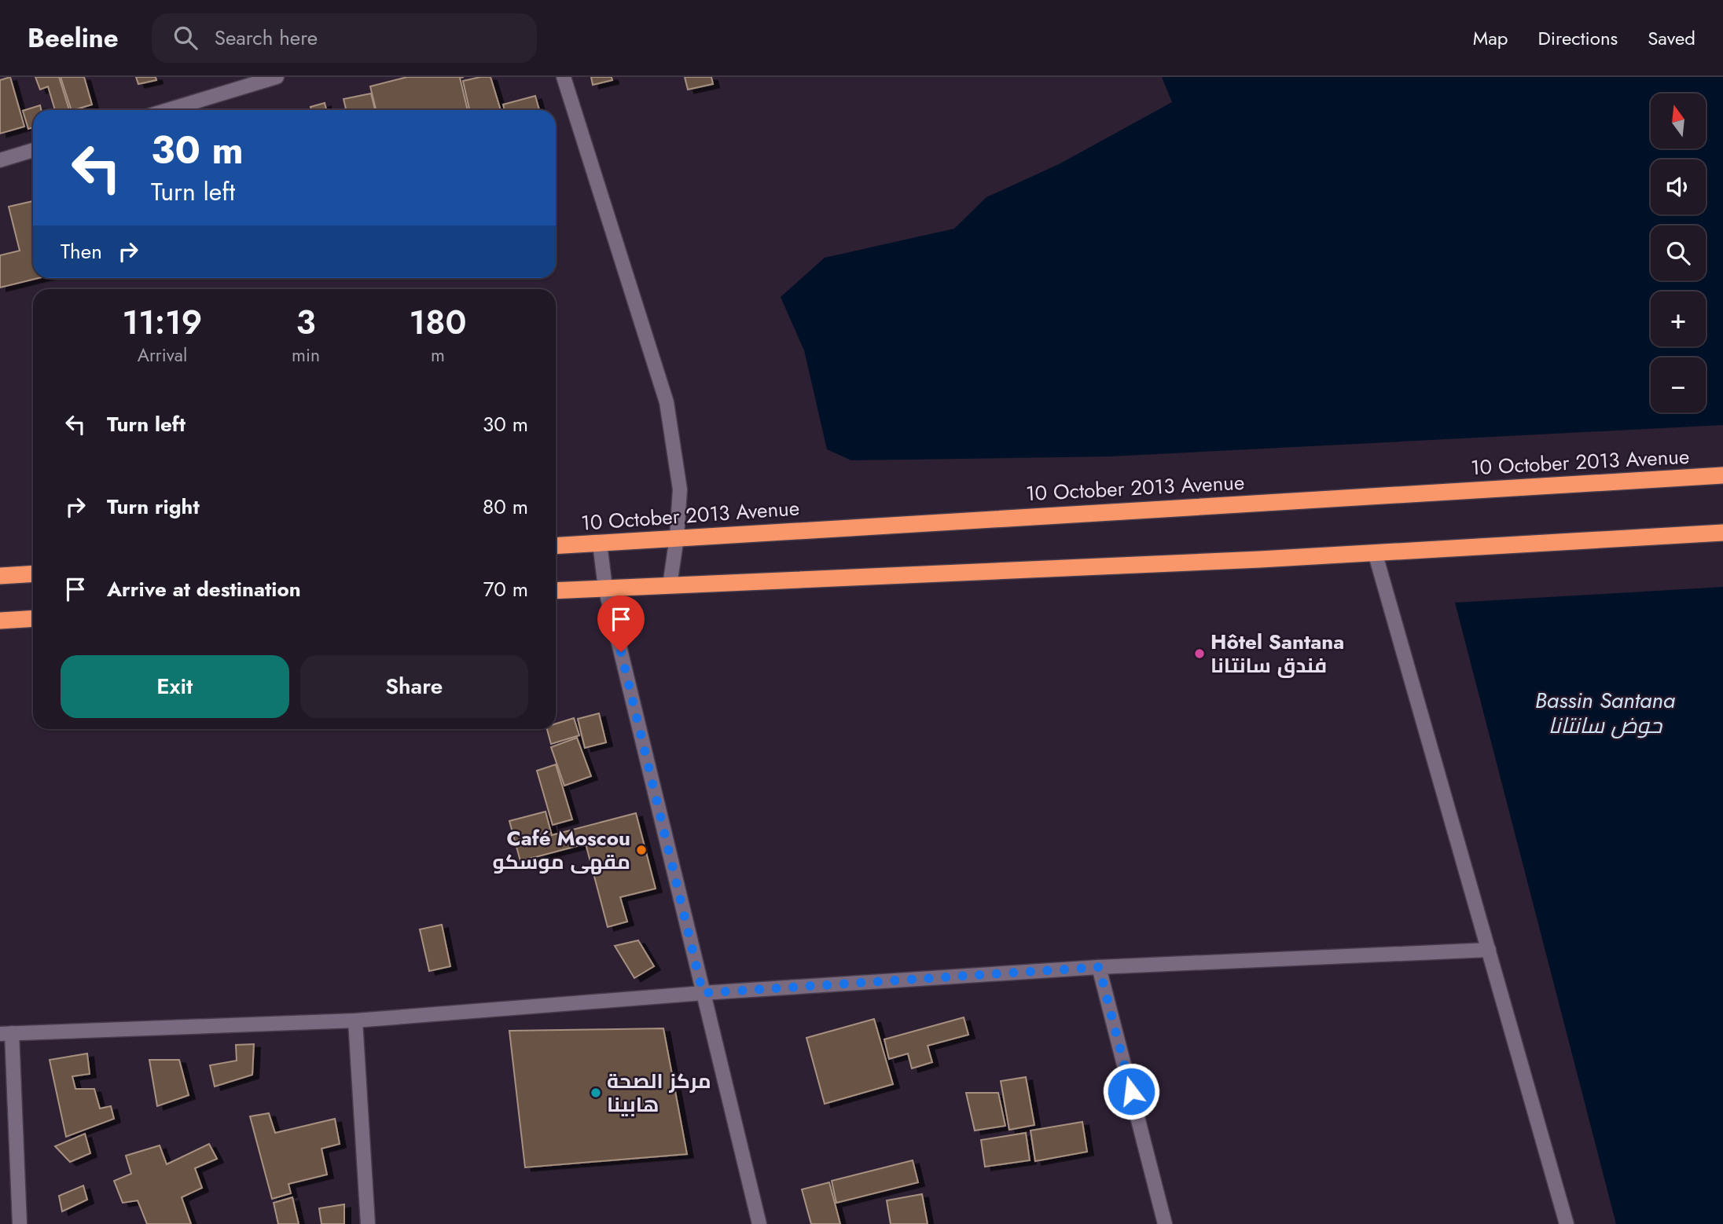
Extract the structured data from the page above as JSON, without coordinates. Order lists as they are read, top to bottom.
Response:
{
  "streets": {
    "highway": ["10 October 2013 Avenue"]
  },
  "water": ["Bassin Santana حوض سانتانا"],
  "places": ["Hôtel Santana فندق سانتانا", "Café Moscou مقهى موسكو", "مركز الصحة هابينا"],
  "north": "top",
  "page": {
    "header": "Beeline",
    "search": "Search here",
    "nav": ["Map", "Directions", "Saved"],
    "map_buttons": ["+", "−"],
    "turn": ["30 m", "Turn left"],
    "then": "Then",
    "eta": [
      "11:19",
      "Arrival",
      "3",
      "min",
      "180",
      "m"
    ],
    "list": [
      {
        "name": "Turn left",
        "value": "30 m"
      },
      {
        "name": "Turn right",
        "value": "80 m"
      },
      {
        "name": "Arrive at destination",
        "value": "70 m"
      }
    ],
    "buttons": ["Exit", "Share"]
  }
}
